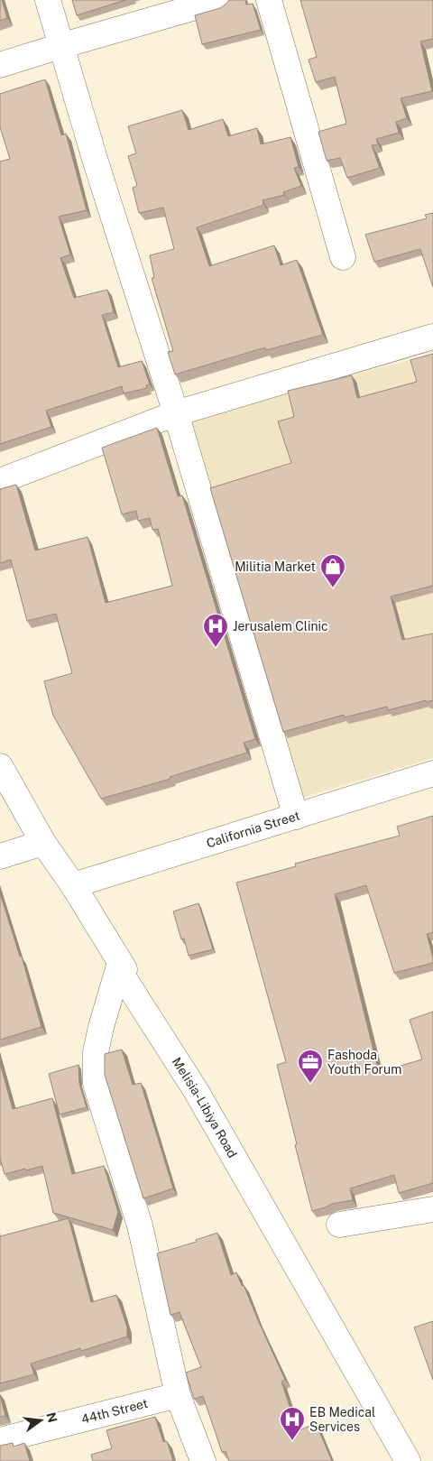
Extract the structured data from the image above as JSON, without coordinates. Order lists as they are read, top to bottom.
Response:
{
  "streets": {
    "street": ["California Street", "Melisia-Libiya Road", "44th Street"]
  },
  "crossings": [
    ["California Street", "Melisia-Libiya Road"]
  ],
  "places": {
    "shop": ["Militia Market"],
    "hospital": ["Jerusalem Clinic", "EB Medical Services"],
    "office": ["Fashoda Youth Forum"]
  },
  "north": "right"
}
